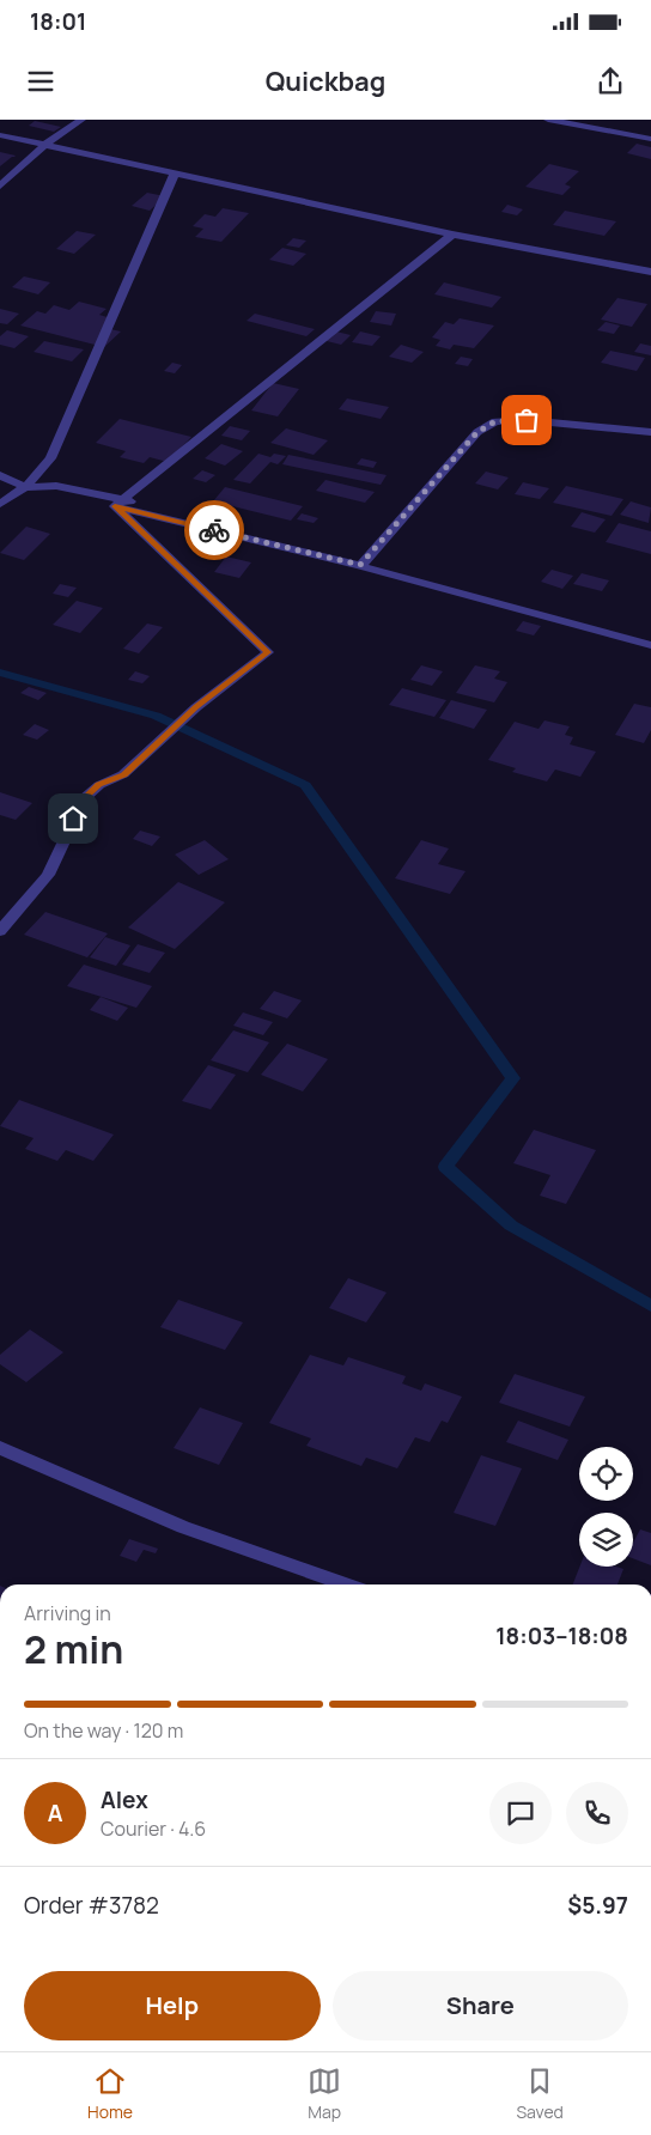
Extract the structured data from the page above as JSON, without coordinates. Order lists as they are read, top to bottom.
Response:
{
  "page": {
    "status": "18:01",
    "header": "Quickbag",
    "heading": ["2 min", "Arriving in", "18:03–18:08"],
    "panel": [
      "Alex",
      "Courier · 4.6",
      "Order #3782",
      "$5.97"
    ],
    "bar": "On the way · 120 m",
    "round": "A",
    "buttons": ["Help", "Share"],
    "tabs": ["Home", "Map", "Saved"]
  }
}
